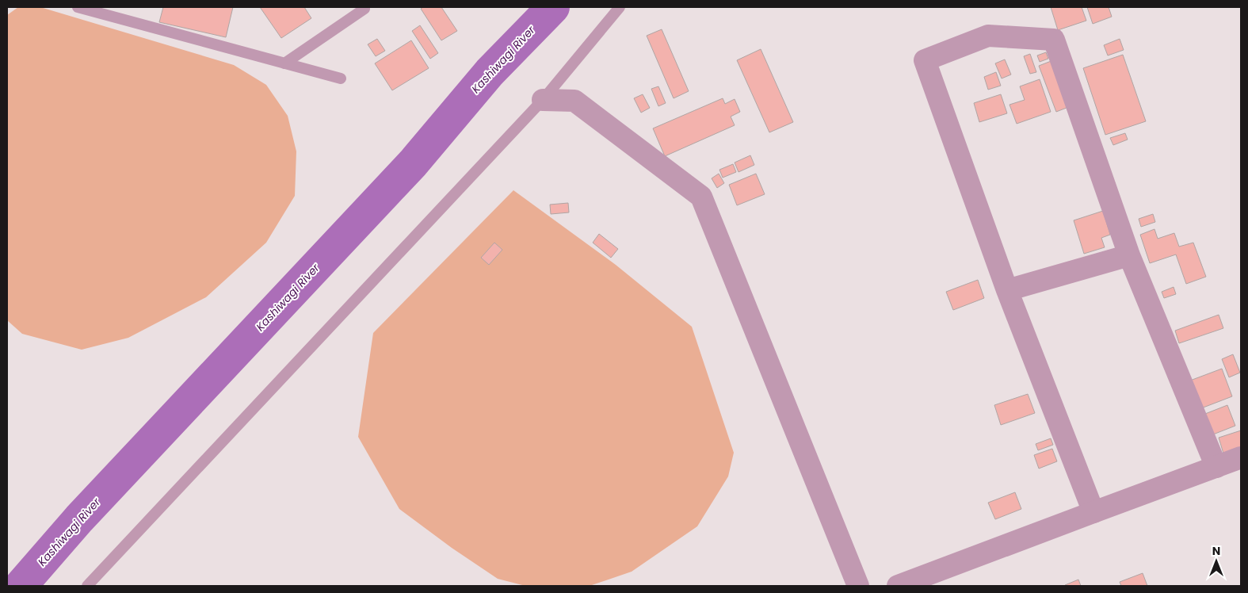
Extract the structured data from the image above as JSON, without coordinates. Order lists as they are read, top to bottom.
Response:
{
  "water": ["Kashiwagi River"],
  "north": "top"
}
